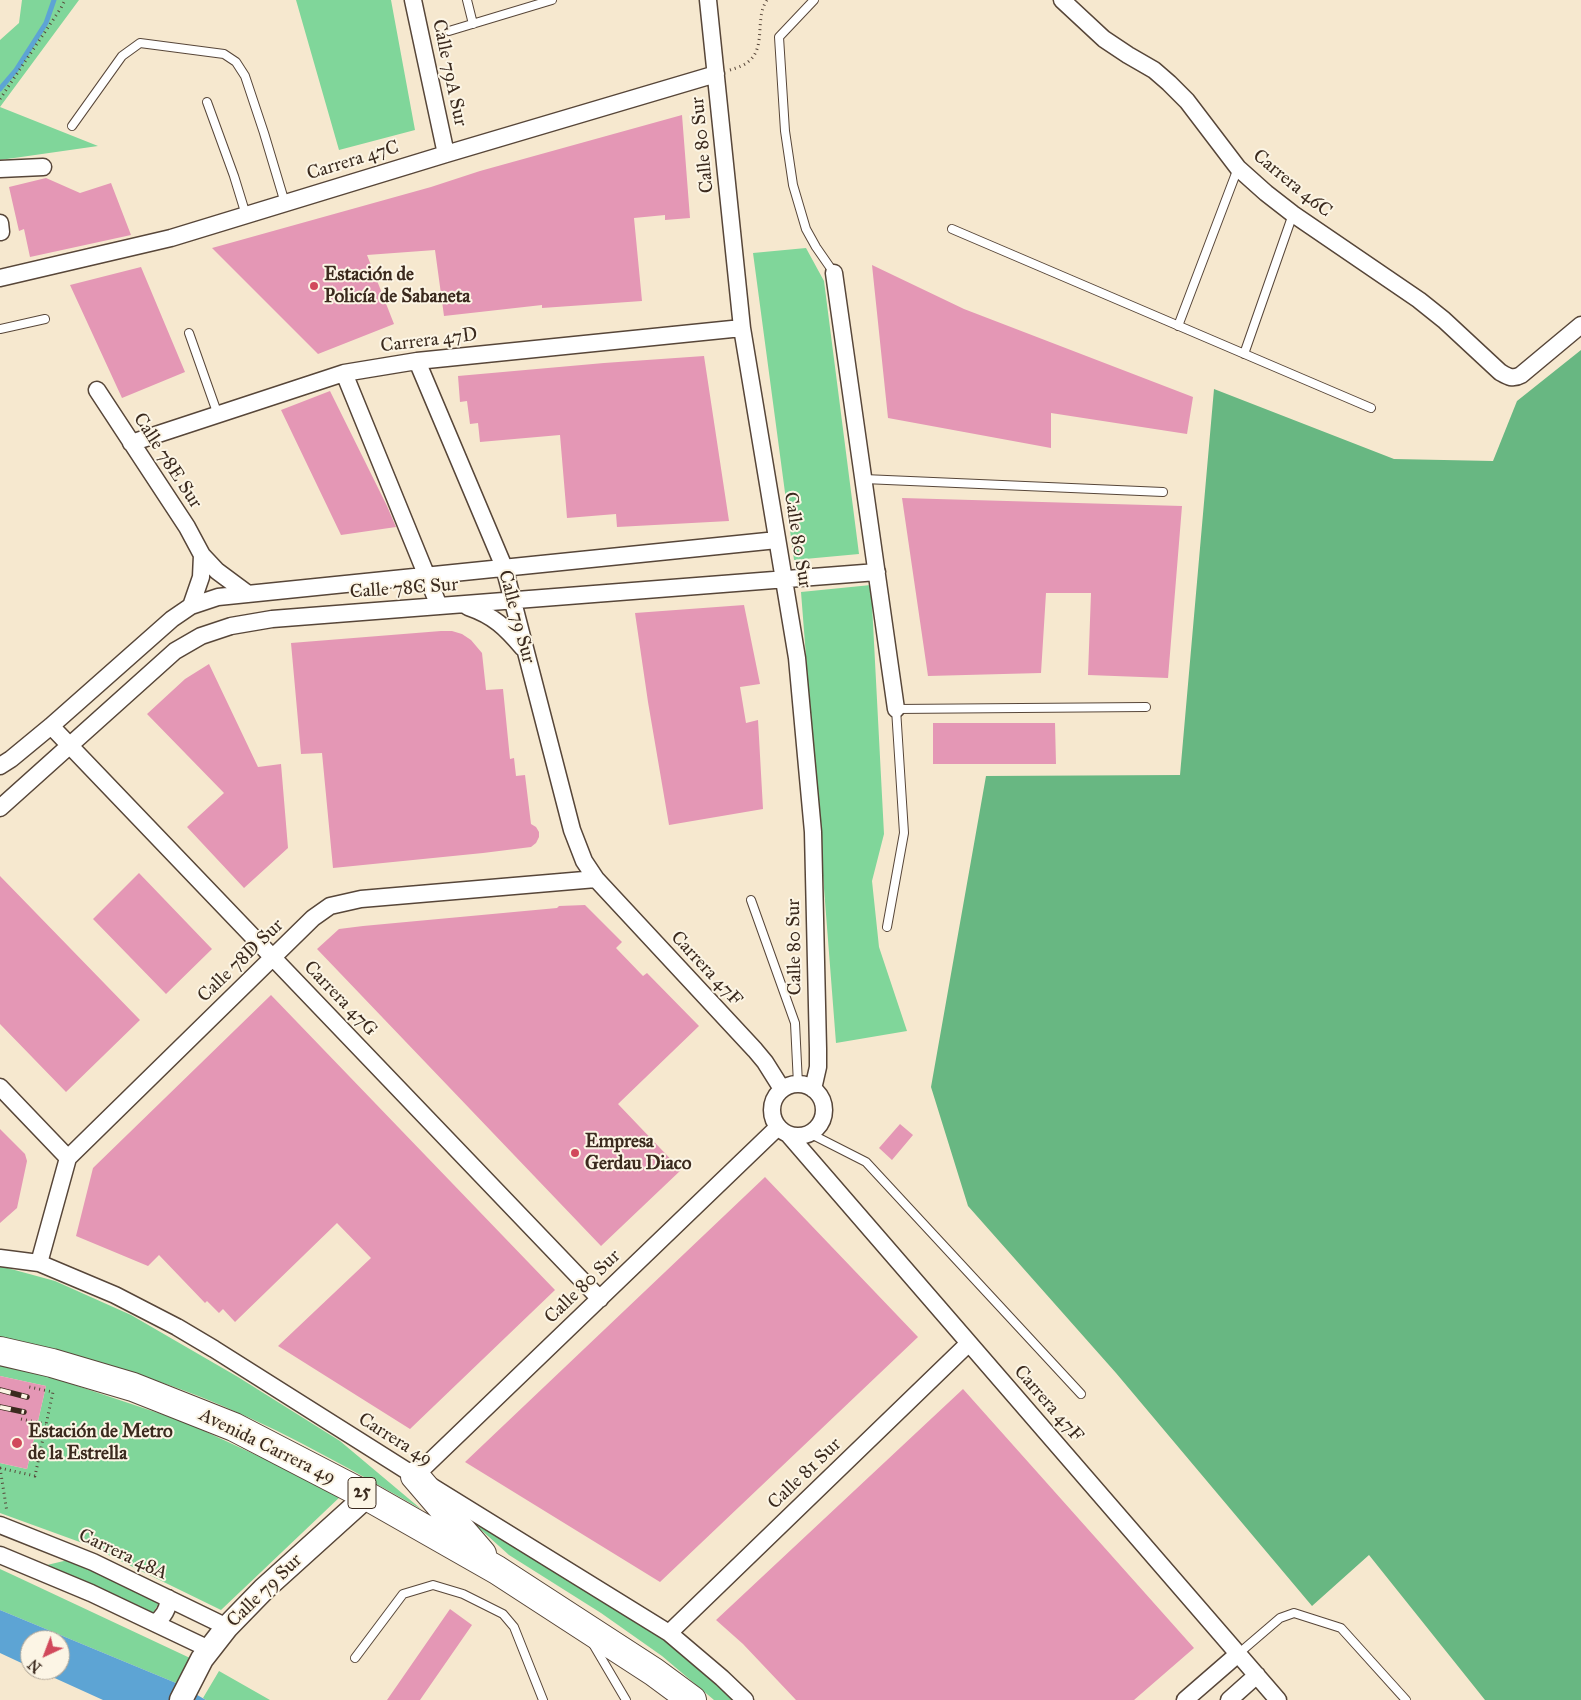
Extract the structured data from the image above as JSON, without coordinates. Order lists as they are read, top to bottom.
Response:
{
  "streets": {
    "highway": ["Avenida Carrera 49", "25"],
    "street": [
      "Calle 79A Sur",
      "Calle 80 Sur",
      "Carrera 47C",
      "Carrera 46C",
      "Carrera 47D",
      "Calle 78E Sur",
      "Calle 78C Sur",
      "Calle 79 Sur",
      "Calle 78D Sur",
      "Carrera 47F",
      "Carrera 47G",
      "Carrera 49",
      "Calle 81 Sur",
      "Carrera 48A"
    ]
  },
  "crossings": [
    ["Calle 79A Sur", "Carrera 47C"],
    ["Calle 80 Sur", "Carrera 47C"],
    ["Calle 80 Sur", "Carrera 47D"],
    ["Calle 80 Sur", "Calle 78C Sur"],
    ["Calle 80 Sur", "Carrera 47F"],
    ["Calle 80 Sur", "Carrera 47G"],
    ["Calle 80 Sur", "Carrera 49"],
    ["Carrera 47D", "Calle 78E Sur"],
    ["Carrera 47D", "Calle 79 Sur"],
    ["Calle 78E Sur", "Calle 78C Sur"],
    ["Calle 78C Sur", "Calle 79 Sur"],
    ["Calle 78C Sur", "Carrera 47G"],
    ["Calle 79 Sur", "Calle 78D Sur"],
    ["Calle 79 Sur", "Carrera 47F"],
    ["Calle 79 Sur", "Avenida Carrera 49"],
    ["Calle 79 Sur", "Carrera 48A"],
    ["Calle 78D Sur", "Carrera 47F"],
    ["Calle 78D Sur", "Carrera 47G"],
    ["Calle 78D Sur", "Carrera 49"],
    ["Carrera 47F", "Calle 81 Sur"],
    ["Carrera 49", "Calle 81 Sur"]
  ],
  "places": ["Estación de Policía de Sabaneta", "Empresa Gerdau Diaco", "Estación de Metro de la Estrella"],
  "north": "bottom left"
}
